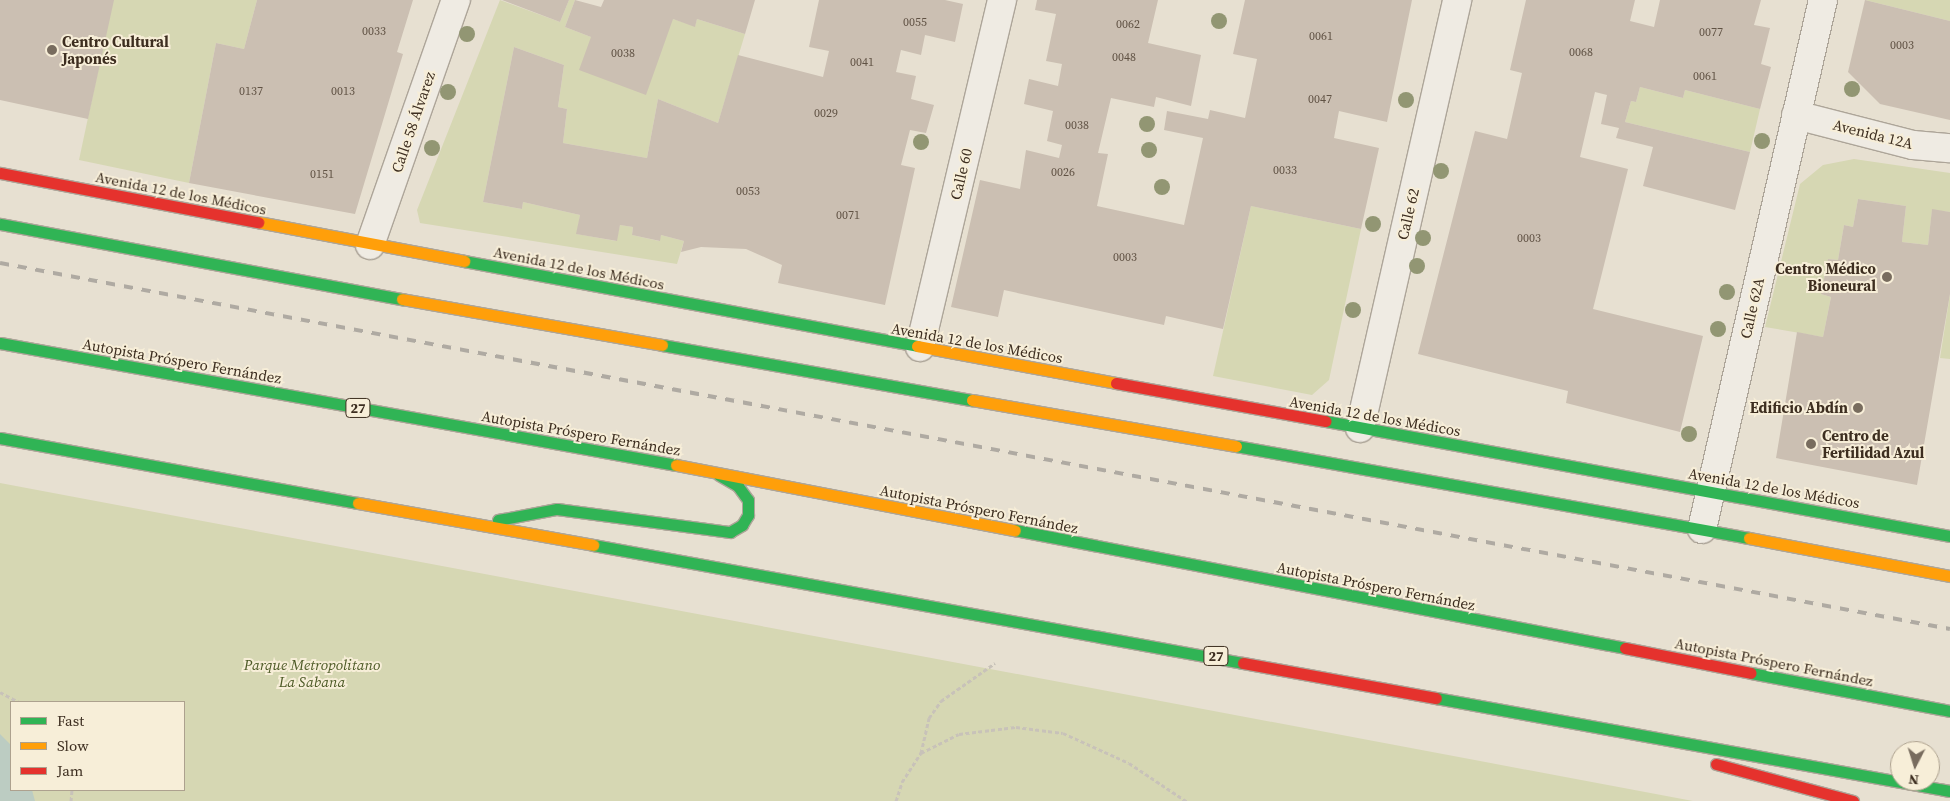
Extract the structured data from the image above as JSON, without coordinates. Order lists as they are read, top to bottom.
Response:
{
  "streets": {
    "main road": ["Avenida 12 de los Médicos", "Autopista Próspero Fernández", "27"],
    "street": [
      "Calle 58 Álvarez",
      "Avenida 12A",
      "Calle 60",
      "Calle 62",
      "Calle 62A"
    ]
  },
  "crossings": [
    ["Calle 58 Álvarez", "Avenida 12 de los Médicos"],
    ["Avenida 12A", "Calle 62A"],
    ["Calle 60", "Avenida 12 de los Médicos"],
    ["Avenida 12 de los Médicos", "Calle 62"],
    ["Avenida 12 de los Médicos", "Calle 62A"]
  ],
  "parks": ["Parque Metropolitano La Sabana"],
  "places": [
    "Centro Cultural Japonés",
    "Centro Médico Bioneural",
    "Edificio Abdín",
    "Centro de Fertilidad Azul"
  ],
  "house_numbers": [
    "0055",
    "0062",
    "0033",
    "0077",
    "0061",
    "0003",
    "0068",
    "0038",
    "0048",
    "0041",
    "0061",
    "0137",
    "0013",
    "0047",
    "0029",
    "0038",
    "0033",
    "0026",
    "0151",
    "0053",
    "0071",
    "0003",
    "0003"
  ],
  "legend": ["Fast", "Slow", "Jam"],
  "north": "bottom"
}
